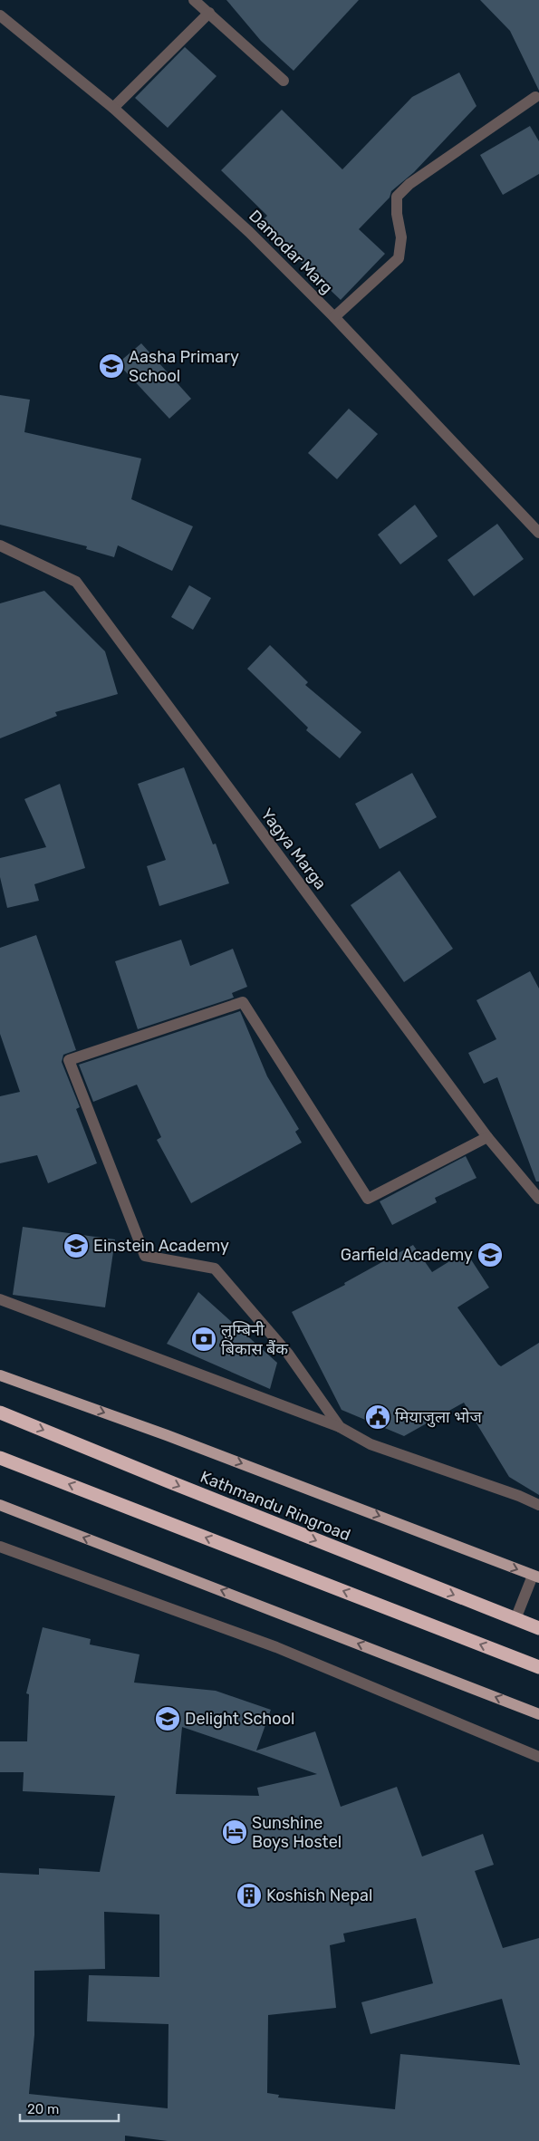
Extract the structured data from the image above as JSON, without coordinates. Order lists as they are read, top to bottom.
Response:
{
  "streets": {
    "highway": ["Kathmandu Ringroad"],
    "street": ["Damodar Marg", "Yagya Marga"]
  },
  "places": {
    "school or university": [
      "Aasha Primary School",
      "Einstein Academy",
      "Garfield Academy",
      "Delight School"
    ],
    "bank": ["लुम्बिनी बिकास बैंक"],
    "public building": ["मियाजुला भोज"],
    "hotel": ["Sunshine Boys Hostel"],
    "building": ["Koshish Nepal"]
  },
  "scale_bar": "20 m"
}
